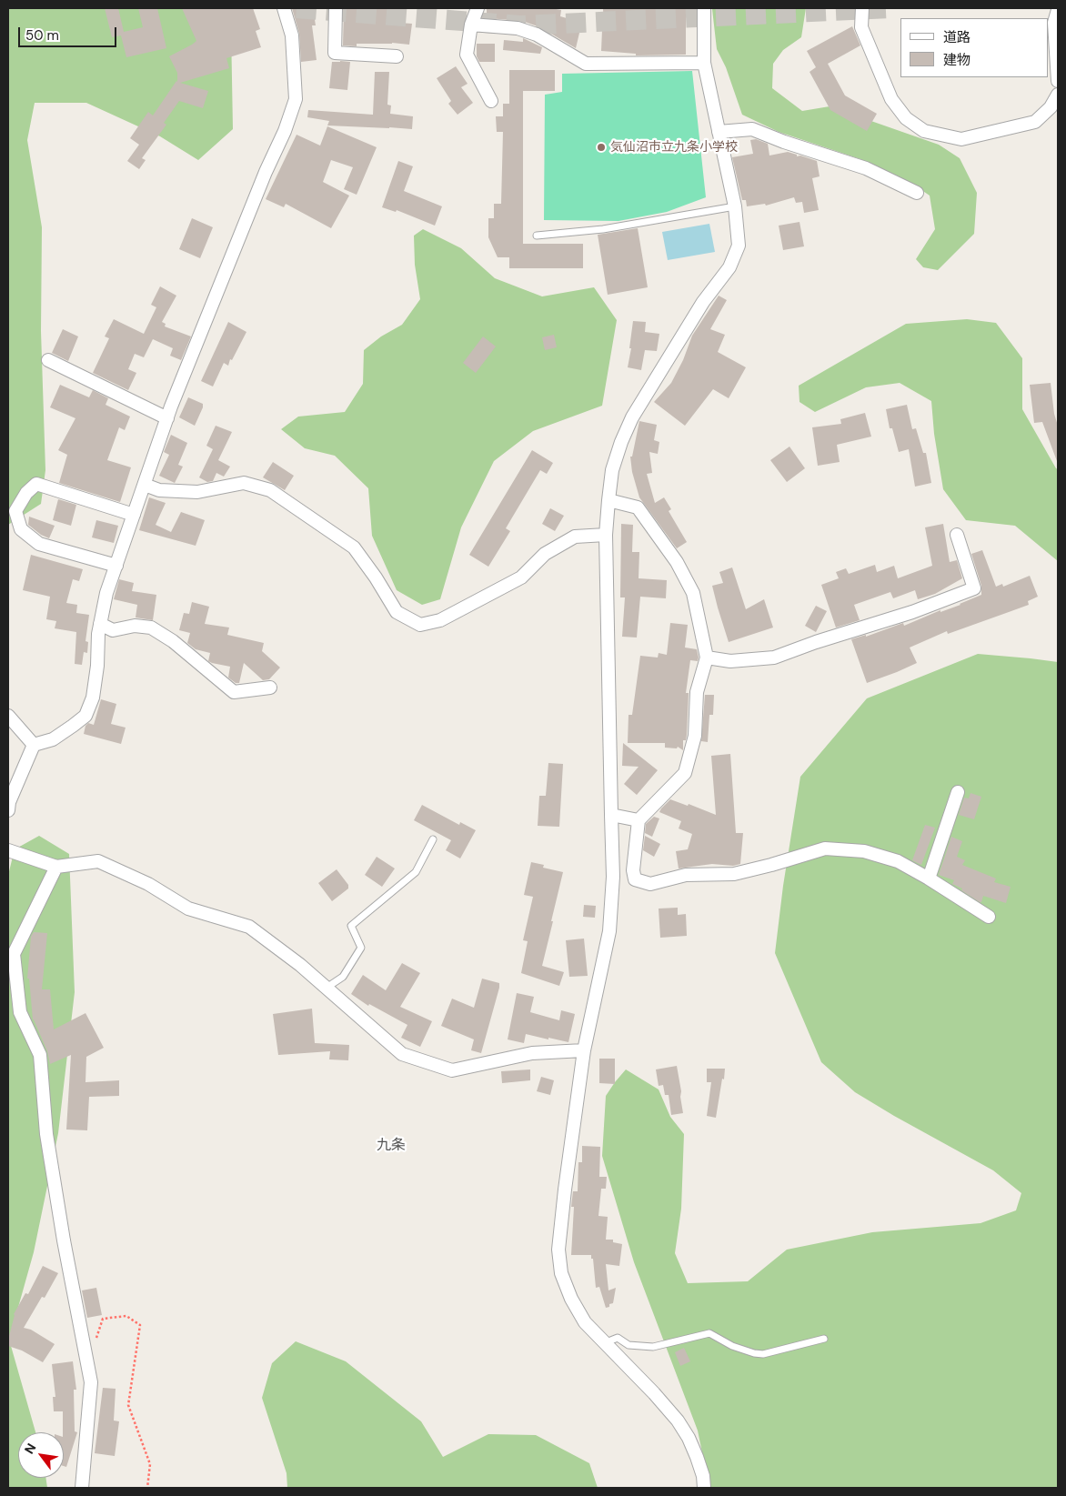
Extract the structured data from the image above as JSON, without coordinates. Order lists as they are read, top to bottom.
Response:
{
  "districts": ["九条"],
  "places": ["気仙沼市立九条小学校"],
  "legend": ["道路", "建物"],
  "scale_bar": "50 m",
  "north": "top left"
}
